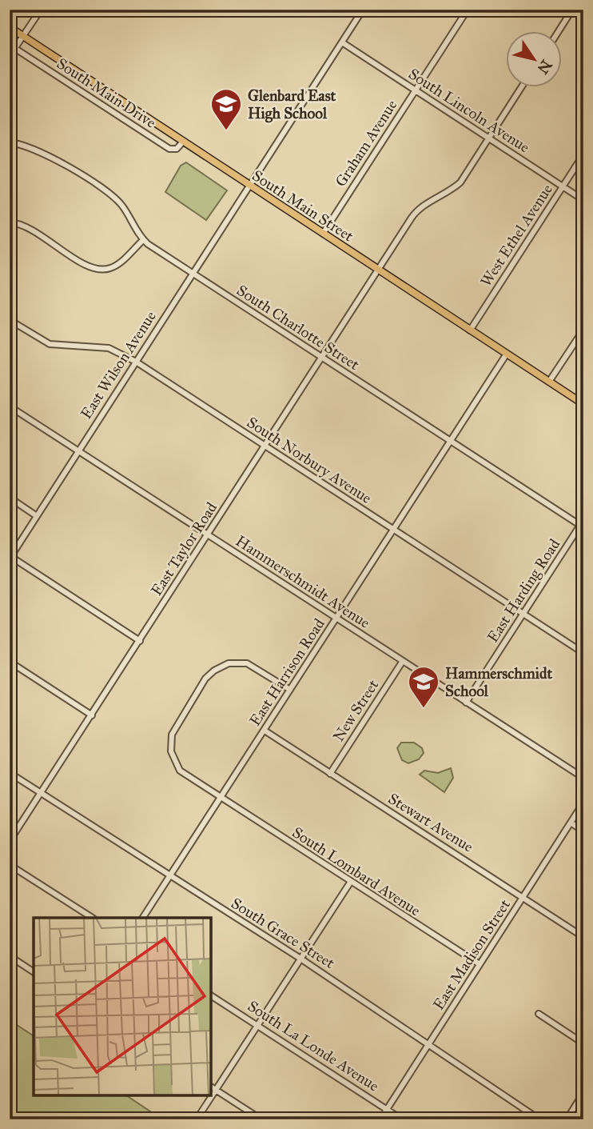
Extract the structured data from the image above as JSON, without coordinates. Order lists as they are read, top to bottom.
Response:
{
  "streets": {
    "main road": ["South Main Street"],
    "street": [
      "South Main Drive",
      "South Lincoln Avenue",
      "Graham Avenue",
      "West Ethel Avenue",
      "South Charlotte Street",
      "East Wilson Avenue",
      "South Norbury Avenue",
      "East Taylor Road",
      "Hammerschmidt Avenue",
      "East Harding Road",
      "East Harrison Road",
      "New Street",
      "Stewart Avenue",
      "South Lombard Avenue",
      "South Grace Street",
      "East Madison Street",
      "South La Londe Avenue"
    ]
  },
  "crossings": [
    ["South Main Drive", "South Main Street"],
    ["South Lincoln Avenue", "Graham Avenue"],
    ["South Lincoln Avenue", "West Ethel Avenue"],
    ["South Lincoln Avenue", "East Wilson Avenue"],
    ["South Lincoln Avenue", "East Taylor Road"],
    ["Graham Avenue", "South Main Street"],
    ["South Main Street", "West Ethel Avenue"],
    ["South Main Street", "East Wilson Avenue"],
    ["South Main Street", "East Taylor Road"],
    ["South Main Street", "East Harrison Road"],
    ["South Charlotte Street", "East Wilson Avenue"],
    ["South Charlotte Street", "East Taylor Road"],
    ["South Charlotte Street", "East Harding Road"],
    ["South Charlotte Street", "East Harrison Road"],
    ["East Wilson Avenue", "South Norbury Avenue"],
    ["East Wilson Avenue", "Hammerschmidt Avenue"],
    ["South Norbury Avenue", "East Taylor Road"],
    ["South Norbury Avenue", "East Harding Road"],
    ["South Norbury Avenue", "East Harrison Road"],
    ["East Taylor Road", "Hammerschmidt Avenue"],
    ["East Taylor Road", "South Grace Street"],
    ["Hammerschmidt Avenue", "East Harding Road"],
    ["Hammerschmidt Avenue", "East Harrison Road"],
    ["Hammerschmidt Avenue", "New Street"],
    ["East Harrison Road", "Stewart Avenue"],
    ["East Harrison Road", "South Lombard Avenue"],
    ["East Harrison Road", "South Grace Street"],
    ["New Street", "Stewart Avenue"],
    ["Stewart Avenue", "East Madison Street"],
    ["South Lombard Avenue", "East Madison Street"],
    ["South Grace Street", "East Madison Street"],
    ["East Madison Street", "South La Londe Avenue"]
  ],
  "places": {
    "school or university": ["Glenbard East High School", "Hammerschmidt School"]
  },
  "north": "bottom right"
}
